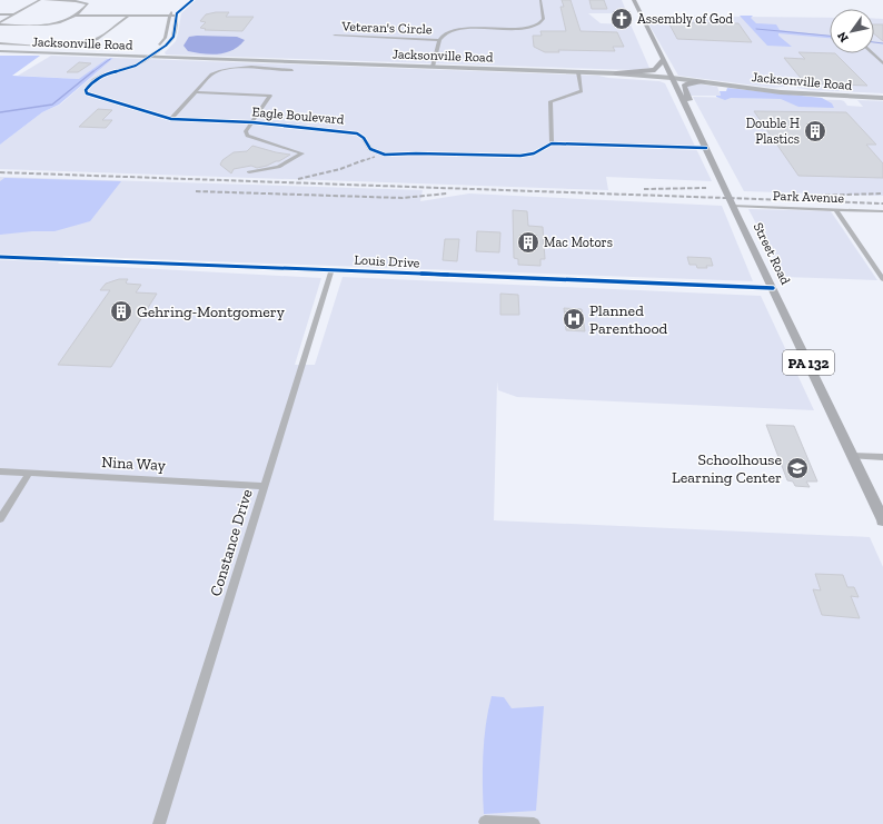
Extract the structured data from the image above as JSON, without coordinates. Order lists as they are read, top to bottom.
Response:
{
  "streets": {
    "main road": ["Jacksonville Road", "Street Road", "PA 132"],
    "street": [
      "Veteran's Circle",
      "Eagle Boulevard",
      "Park Avenue",
      "Louis Drive",
      "Nina Way",
      "Constance Drive"
    ]
  },
  "crossings": [
    ["Jacksonville Road", "Eagle Boulevard"],
    ["Jacksonville Road", "Street Road"],
    ["Park Avenue", "Street Road"],
    ["Street Road", "Louis Drive"],
    ["Louis Drive", "Constance Drive"],
    ["Nina Way", "Constance Drive"]
  ],
  "places": {
    "church": ["Assembly of God"],
    "building": ["Double H Plastics", "Mac Motors", "Gehring-Montgomery"],
    "hospital": ["Planned Parenthood"],
    "school or university": ["Schoolhouse Learning Center"]
  },
  "north": "bottom left"
}
